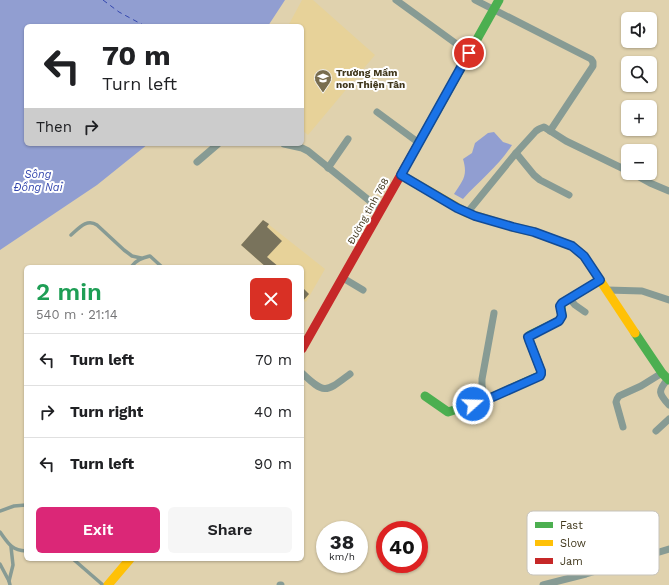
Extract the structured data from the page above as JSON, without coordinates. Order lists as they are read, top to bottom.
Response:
{
  "streets": {
    "street": ["Đường tỉnh 768"]
  },
  "water": ["Sông Đồng Nai"],
  "places": {
    "school or university": ["Trường Mầm non Thiện Tân"]
  },
  "legend": ["Fast", "Slow", "Jam"],
  "page": {
    "map_buttons": ["+", "−"],
    "turn": ["70 m", "Turn left"],
    "then": "Then",
    "heading": ["2 min", "540 m · 21:14"],
    "list": [
      {
        "name": "Turn left",
        "value": "70 m"
      },
      {
        "name": "Turn right",
        "value": "40 m"
      },
      {
        "name": "Turn left",
        "value": "90 m"
      }
    ],
    "buttons": ["Exit", "Share"],
    "speed": "38 km/h",
    "limit": "40"
  }
}
